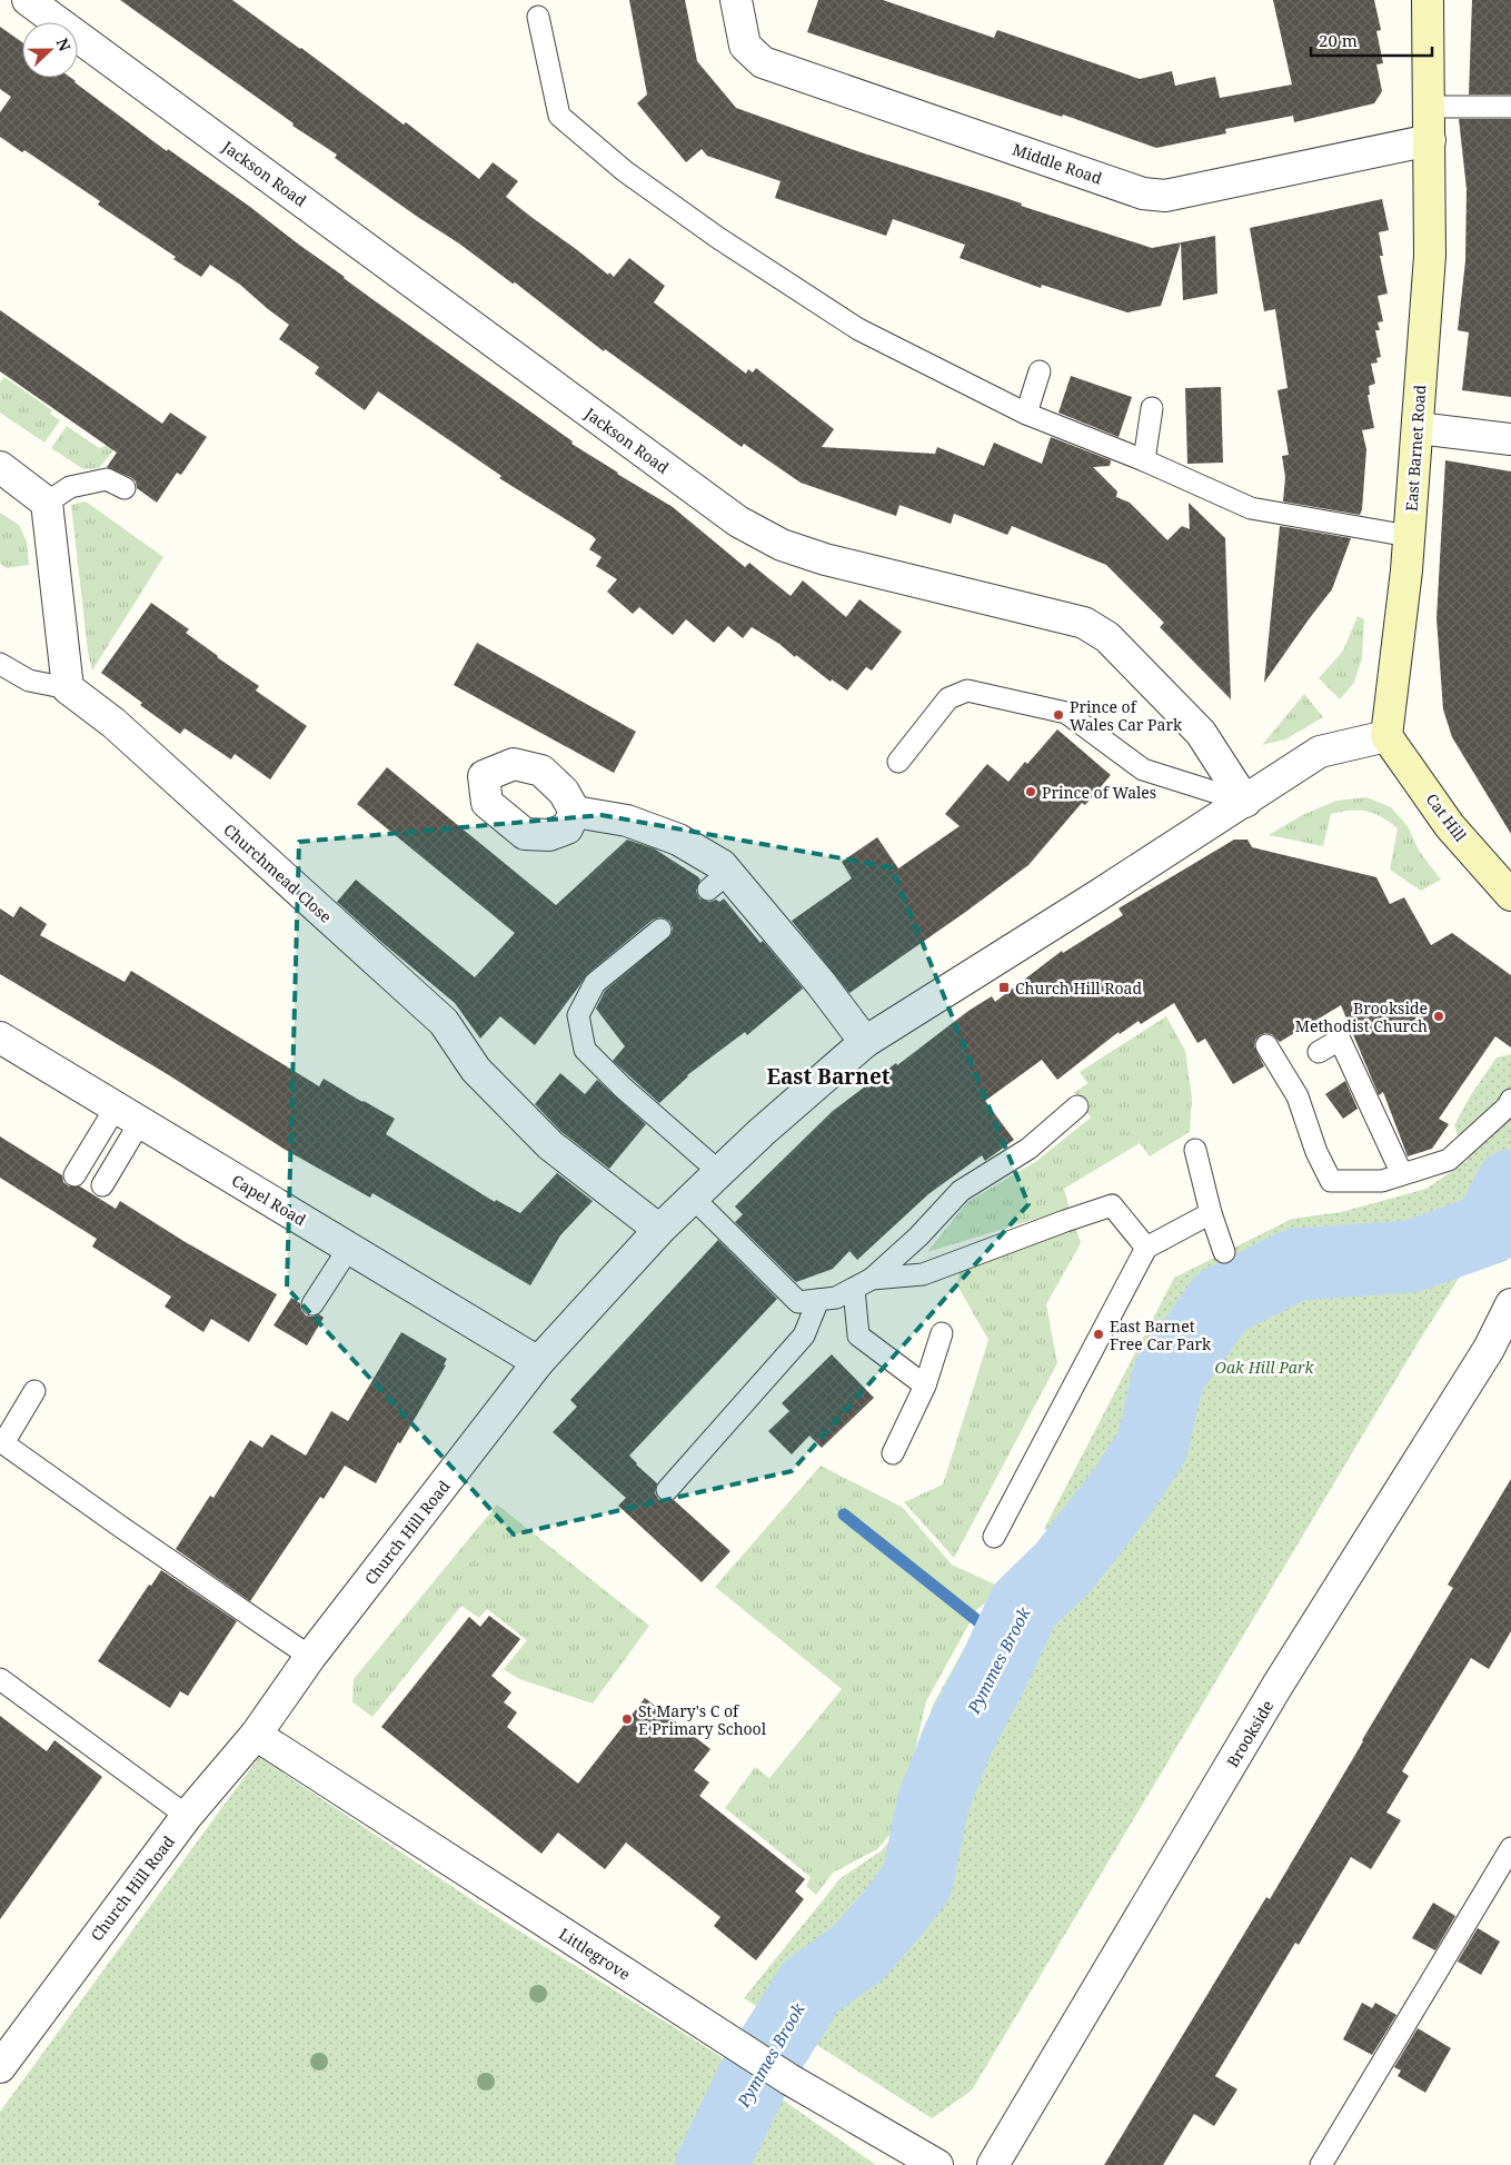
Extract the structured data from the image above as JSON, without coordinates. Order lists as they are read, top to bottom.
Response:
{
  "streets": {
    "main road": ["East Barnet Road", "Cat Hill"],
    "street": [
      "Middle Road",
      "Jackson Road",
      "Churchmead Close",
      "Capel Road",
      "Church Hill Road",
      "Brookside",
      "Littlegrove"
    ]
  },
  "crossings": [
    ["Middle Road", "East Barnet Road"],
    ["Jackson Road", "Church Hill Road"],
    ["East Barnet Road", "Cat Hill"],
    ["Churchmead Close", "Church Hill Road"],
    ["Capel Road", "Church Hill Road"],
    ["Church Hill Road", "Littlegrove"]
  ],
  "districts": ["East Barnet"],
  "water": ["Pymmes Brook"],
  "parks": ["Oak Hill Park"],
  "places": {
    "other": [
      "Prince of Wales Car Park",
      "Prince of Wales",
      "Brookside Methodist Church",
      "East Barnet Free Car Park",
      "St Mary's C of E Primary School"
    ],
    "transit": ["Church Hill Road"]
  },
  "scale_bar": "20 m",
  "north": "right"
}
